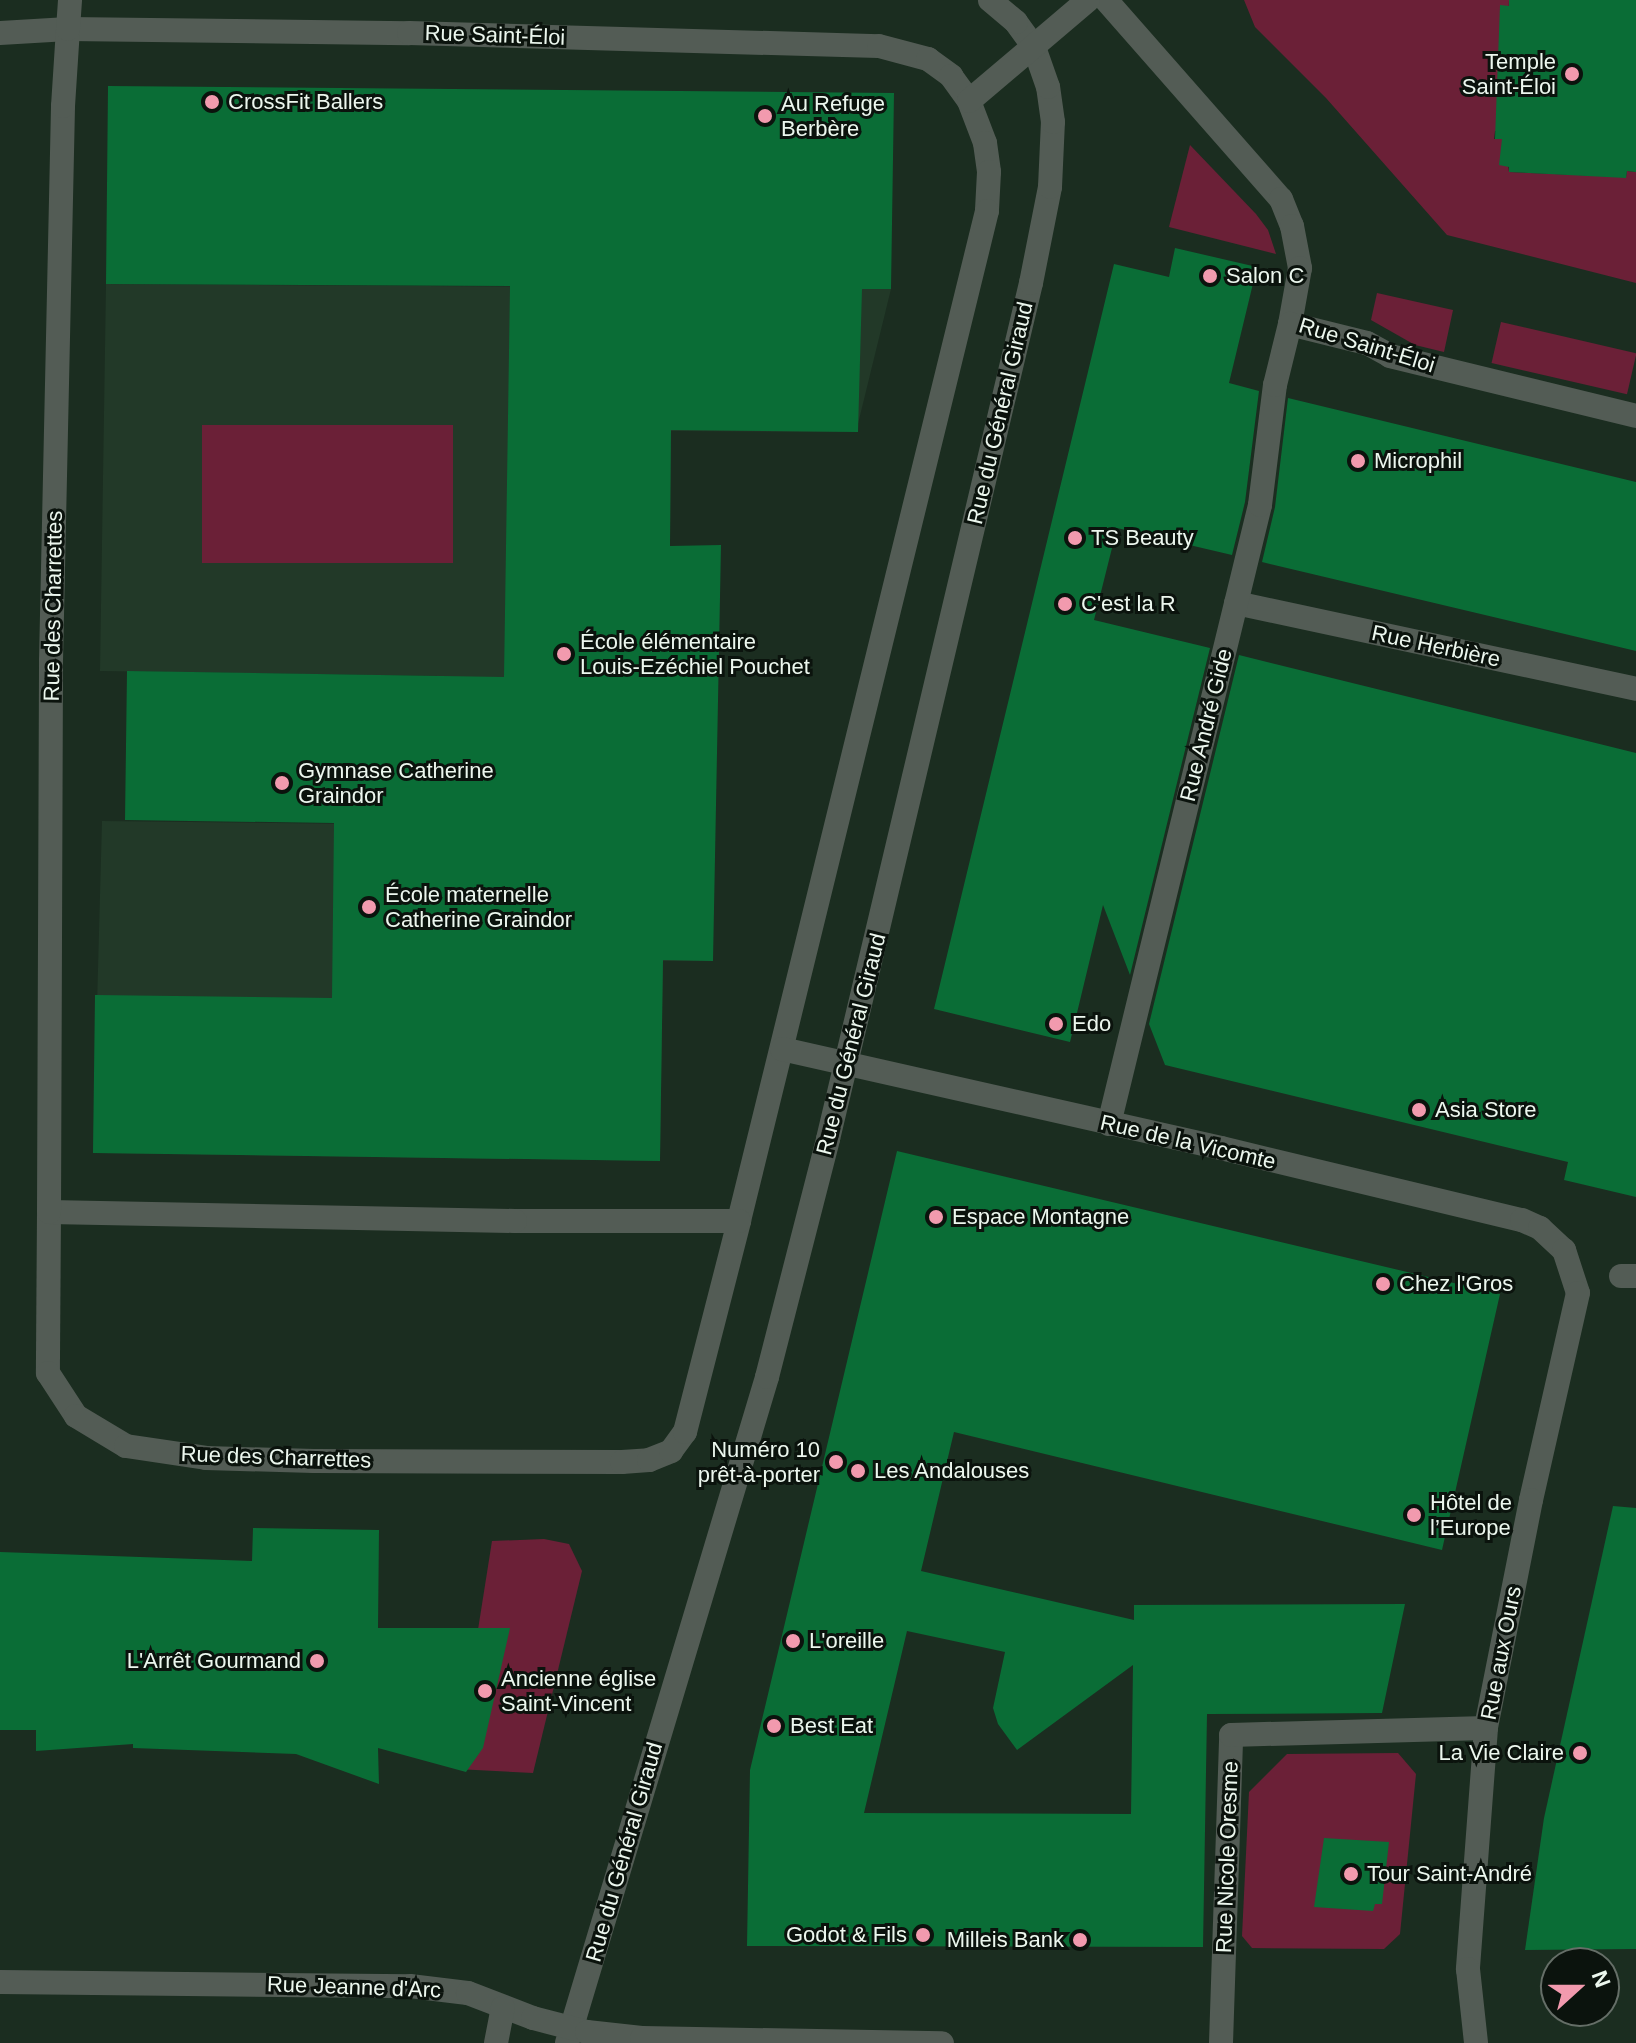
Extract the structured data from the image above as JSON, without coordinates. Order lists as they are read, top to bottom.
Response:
{
  "streets": {
    "street": [
      "Rue Saint-Éloi",
      "Rue du Général Giraud",
      "Rue des Charrettes",
      "Rue Herbière",
      "Rue André Gide",
      "Rue de la Vicomte",
      "Rue aux Ours",
      "Rue Nicole Oresme",
      "Rue Jeanne d'Arc"
    ]
  },
  "crossings": [
    ["Rue Saint-Éloi", "Rue des Charrettes"],
    ["Rue Saint-Éloi", "Rue André Gide"],
    ["Rue du Général Giraud", "Rue de la Vicomte"],
    ["Rue du Général Giraud", "Rue Jeanne d'Arc"],
    ["Rue Herbière", "Rue André Gide"],
    ["Rue André Gide", "Rue de la Vicomte"],
    ["Rue de la Vicomte", "Rue aux Ours"],
    ["Rue aux Ours", "Rue Nicole Oresme"]
  ],
  "places": [
    "Temple Saint-Éloi",
    "CrossFit Ballers",
    "Au Refuge Berbère",
    "Salon C",
    "Microphil",
    "TS Beauty",
    "C'est la R",
    "École élémentaire Louis-Ezéchiel Pouchet",
    "Gymnase Catherine Graindor",
    "École maternelle Catherine Graindor",
    "Edo",
    "Asia Store",
    "Espace Montagne",
    "Chez l'Gros",
    "Numéro 10 prêt-à-porter",
    "Les Andalouses",
    "Hôtel de l’Europe",
    "L'oreille",
    "L'Arrêt Gourmand",
    "Ancienne église Saint-Vincent",
    "Best Eat",
    "La Vie Claire",
    "Tour Saint-André",
    "Godot & Fils",
    "Milleis Bank"
  ],
  "north": "right"
}
